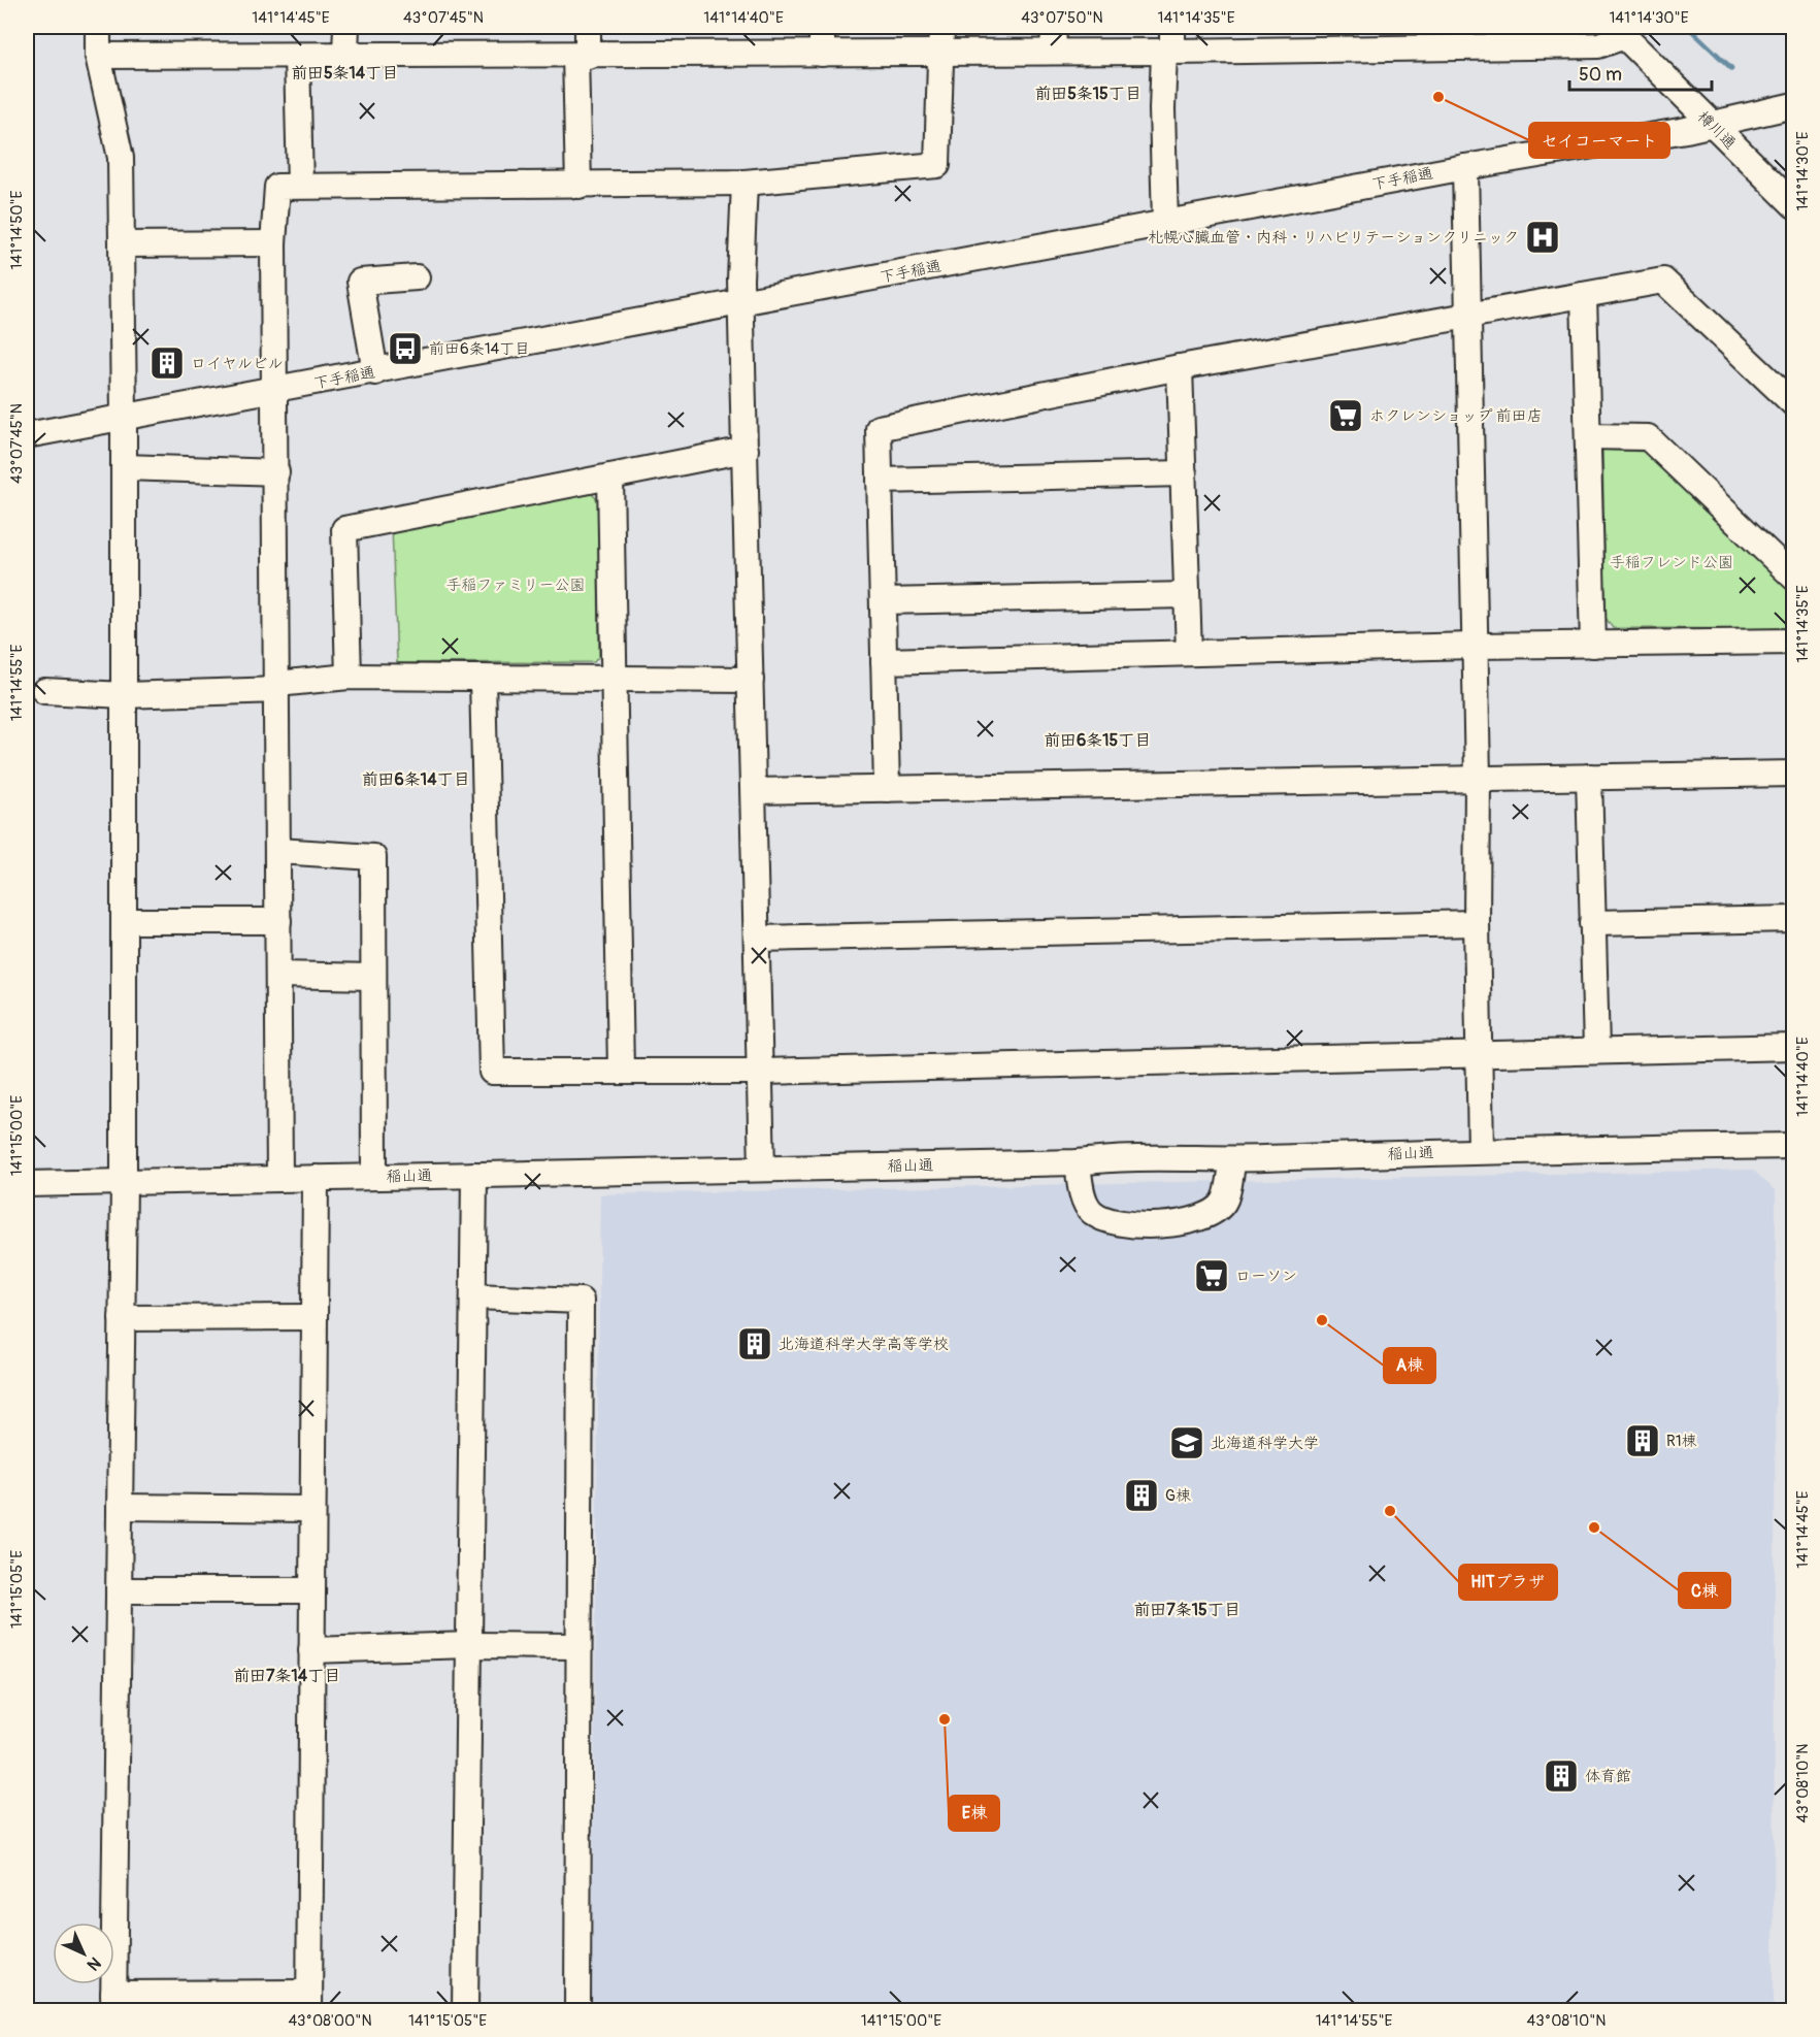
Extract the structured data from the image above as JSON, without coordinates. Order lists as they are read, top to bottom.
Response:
{
  "streets": {
    "street": ["樽川通", "下手稲通", "稲山通"]
  },
  "crossings": [
    ["樽川通", "下手稲通"]
  ],
  "districts": [
    "前田5条14丁目",
    "前田5条15丁目",
    "前田6条15丁目",
    "前田6条14丁目",
    "前田7条15丁目",
    "前田7条14丁目"
  ],
  "parks": ["手稲フレンド公園", "手稲ファミリー公園"],
  "places": {
    "other": [
      "セイコーマート",
      "A棟",
      "HITプラザ",
      "C棟",
      "E棟"
    ],
    "hospital": ["札幌心臓血管・内科・リハビリテーションクリニック"],
    "bus stop": ["前田6条14丁目"],
    "building": [
      "ロイヤルビル",
      "北海道科学大学高等学校",
      "R1棟",
      "G棟",
      "体育館"
    ],
    "supermarket": ["ホクレンショップ 前田店", "ローソン"],
    "school or university": ["北海道科学大学"]
  },
  "scale_bar": "50 m",
  "north": "bottom right",
  "coordinates": [
    "141°14'45\"E",
    "43°07'45\"N",
    "141°14'40\"E",
    "43°07'50\"N",
    "141°14'35\"E",
    "141°14'30\"E",
    "141°14'50\"E",
    "141°14'55\"E",
    "141°15'00\"E",
    "141°15'05\"E",
    "43°08'10\"N",
    "43°08'00\"N"
  ]
}
